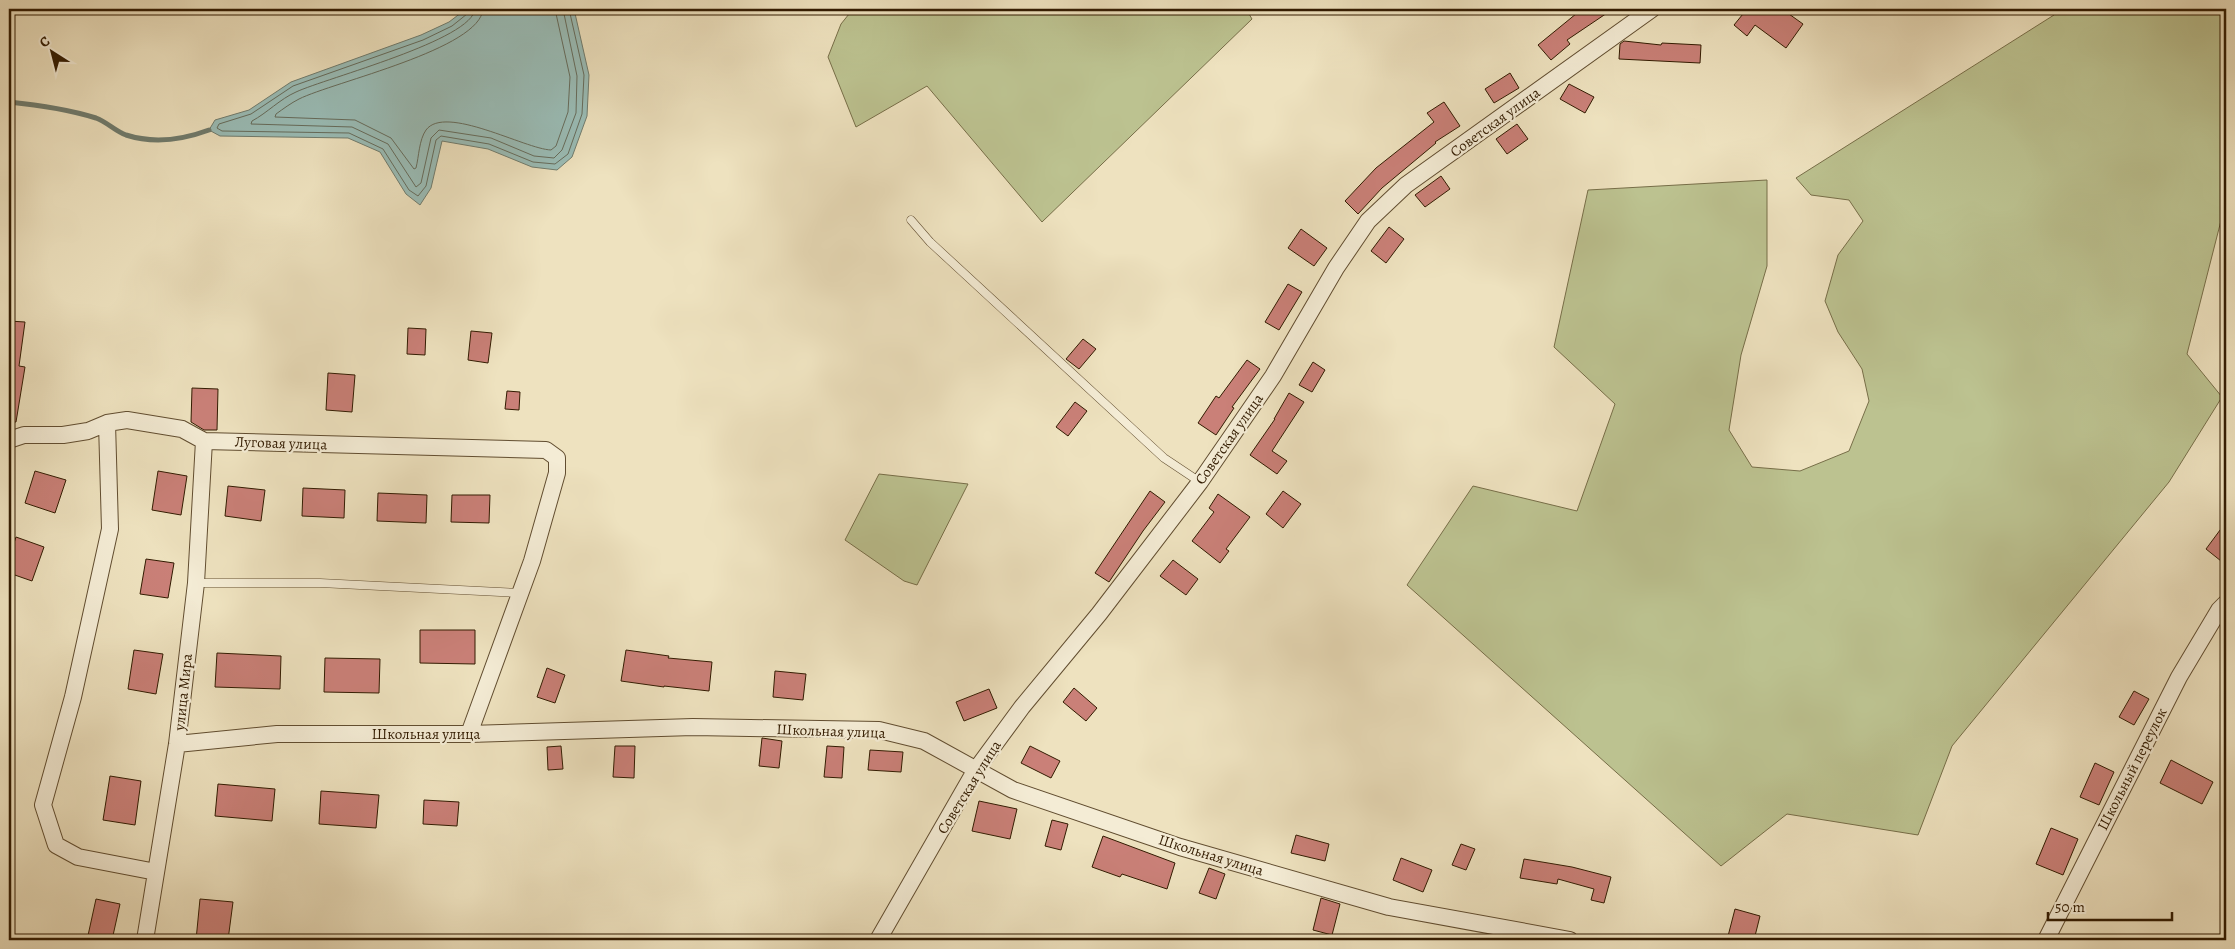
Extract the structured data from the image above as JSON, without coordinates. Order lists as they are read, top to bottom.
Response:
{
  "streets": {
    "street": [
      "Советская улица",
      "Луговая улица",
      "улица Мира",
      "Школьная улица",
      "Школьный переулок"
    ]
  },
  "crossings": [
    ["Советская улица", "Школьная улица"],
    ["Луговая улица", "улица Мира"],
    ["улица Мира", "Школьная улица"]
  ],
  "scale_bar": "50 m",
  "north": "top left"
}
